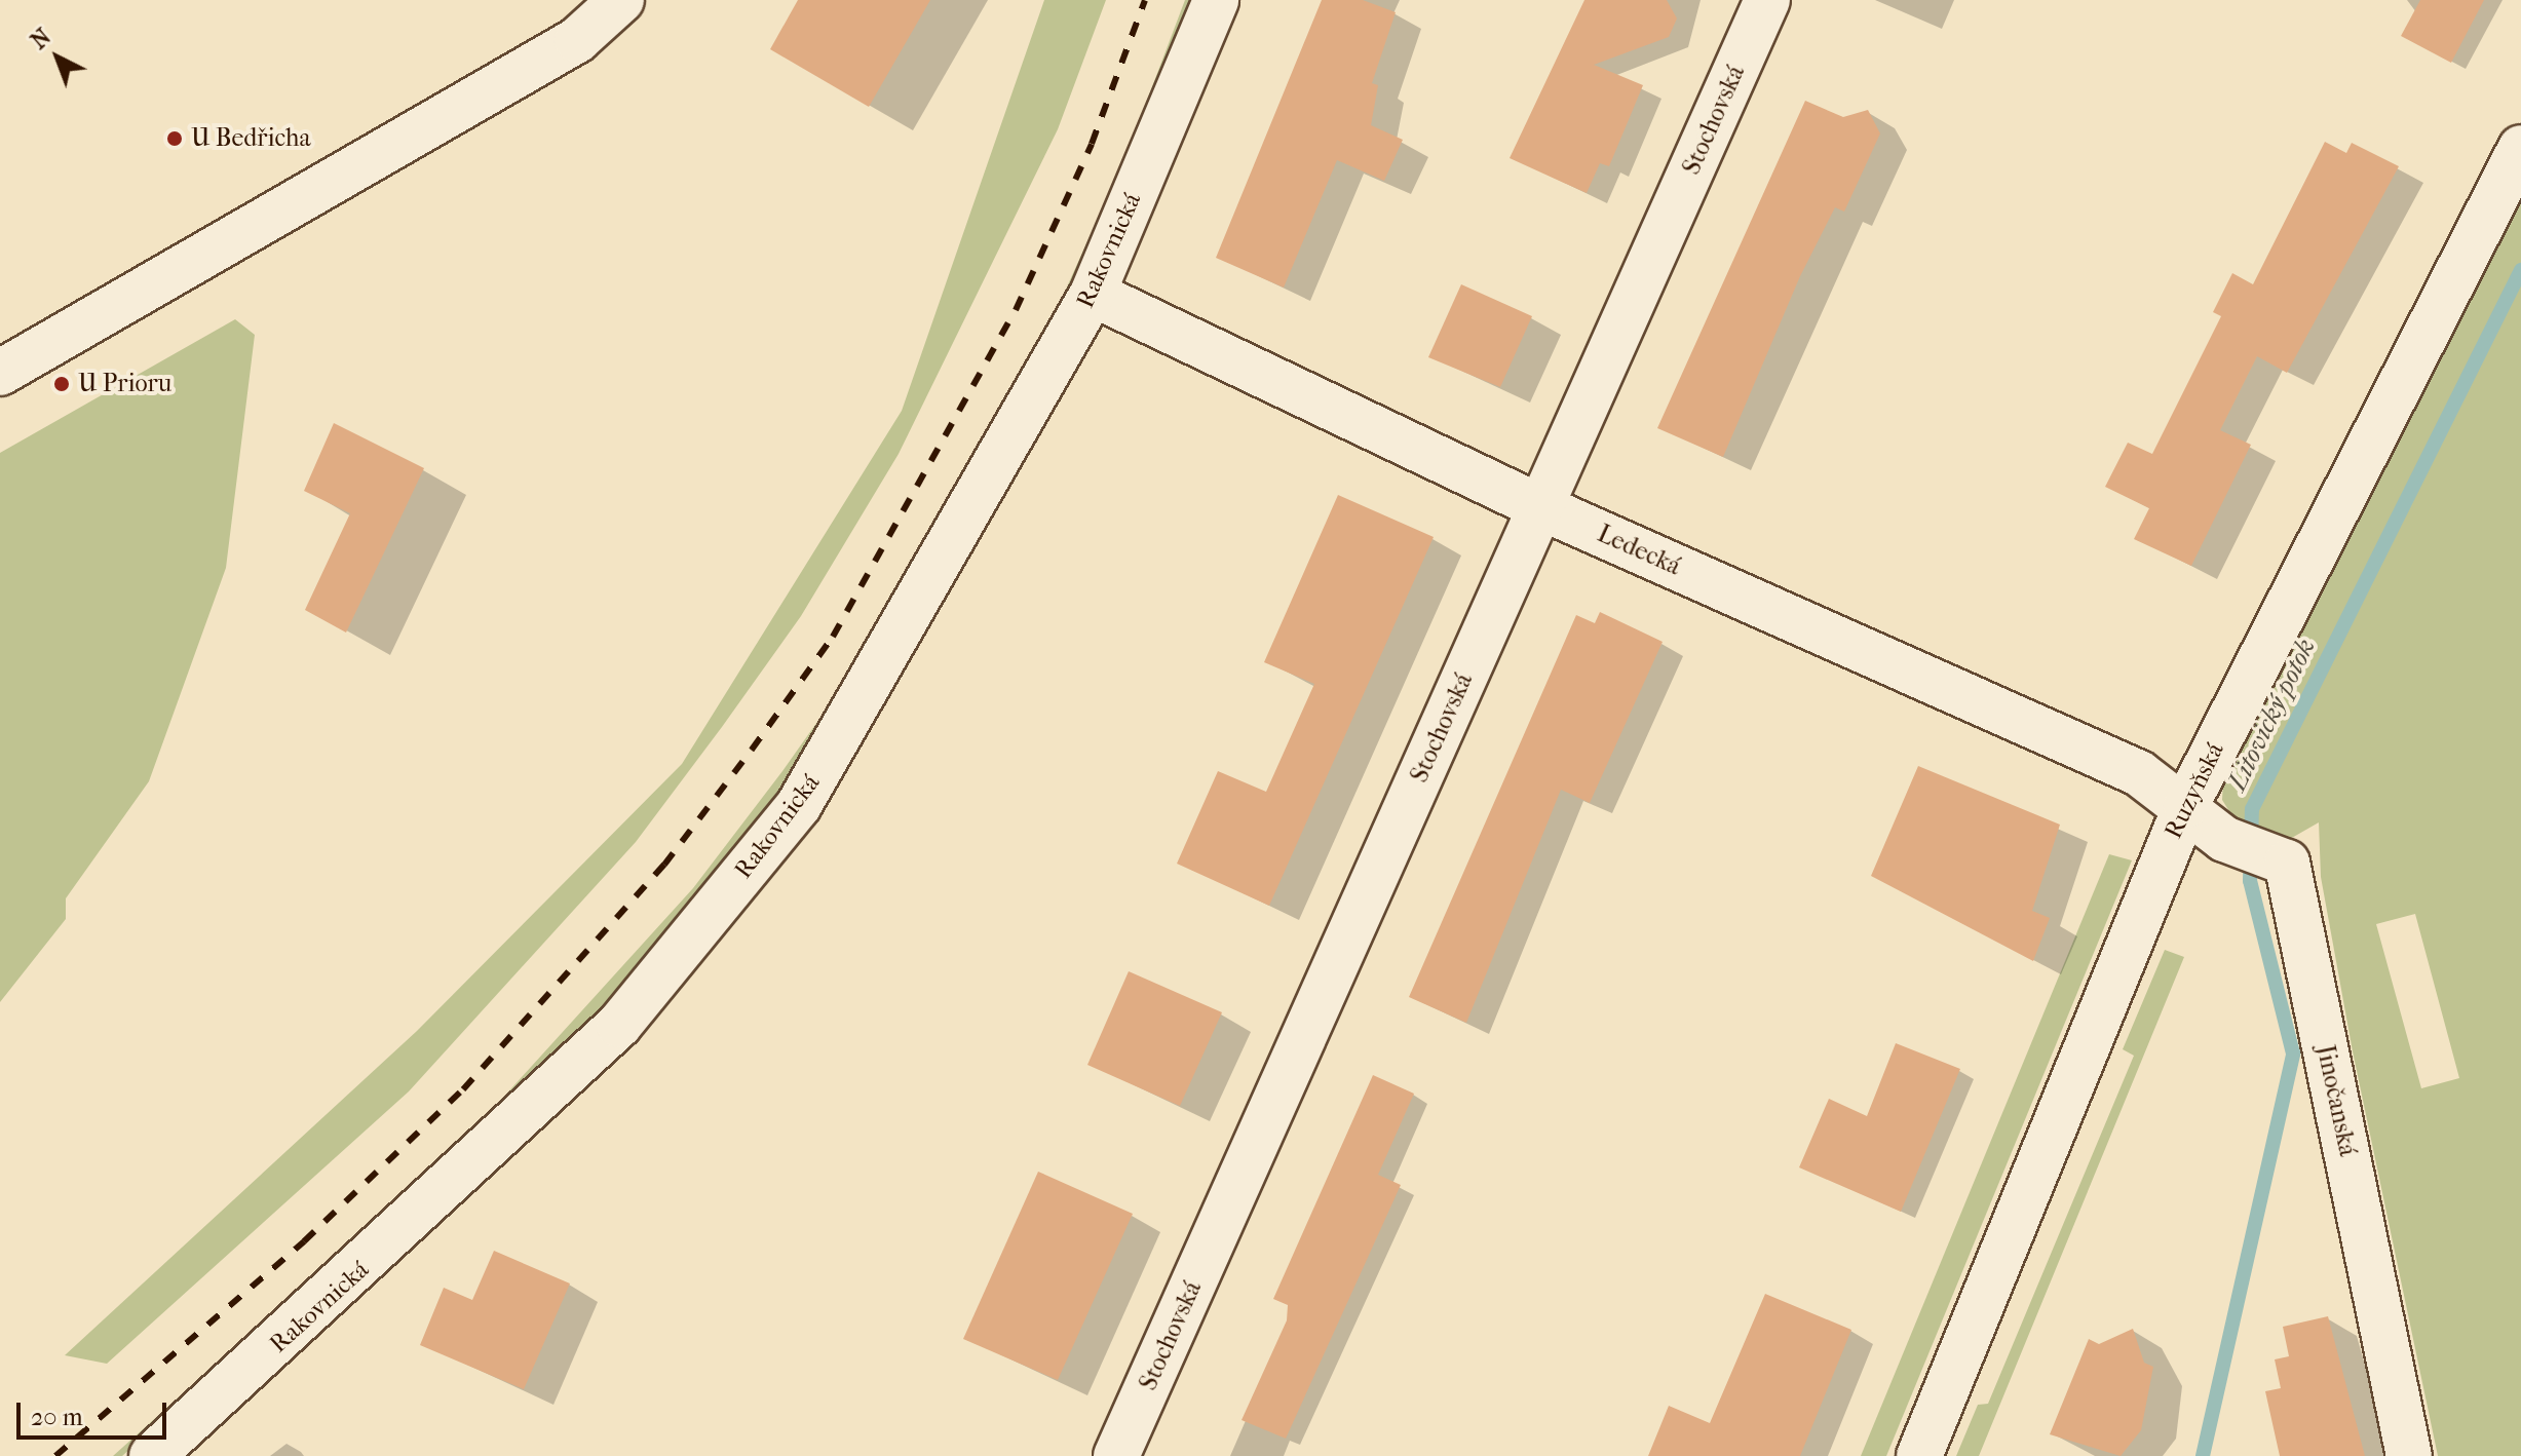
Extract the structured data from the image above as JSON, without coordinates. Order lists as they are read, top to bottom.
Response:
{
  "streets": {
    "street": [
      "Stochovská",
      "Rakovnická",
      "Ledecká",
      "Ruzyňská",
      "Jinočanská"
    ]
  },
  "crossings": [
    ["Stochovská", "Ledecká"],
    ["Rakovnická", "Ledecká"],
    ["Ledecká", "Ruzyňská"],
    ["Ledecká", "Jinočanská"],
    ["Ruzyňská", "Jinočanská"]
  ],
  "water": ["Litovický potok"],
  "places": ["U Bedřicha", "U Prioru"],
  "scale_bar": "20 m",
  "north": "top left"
}
